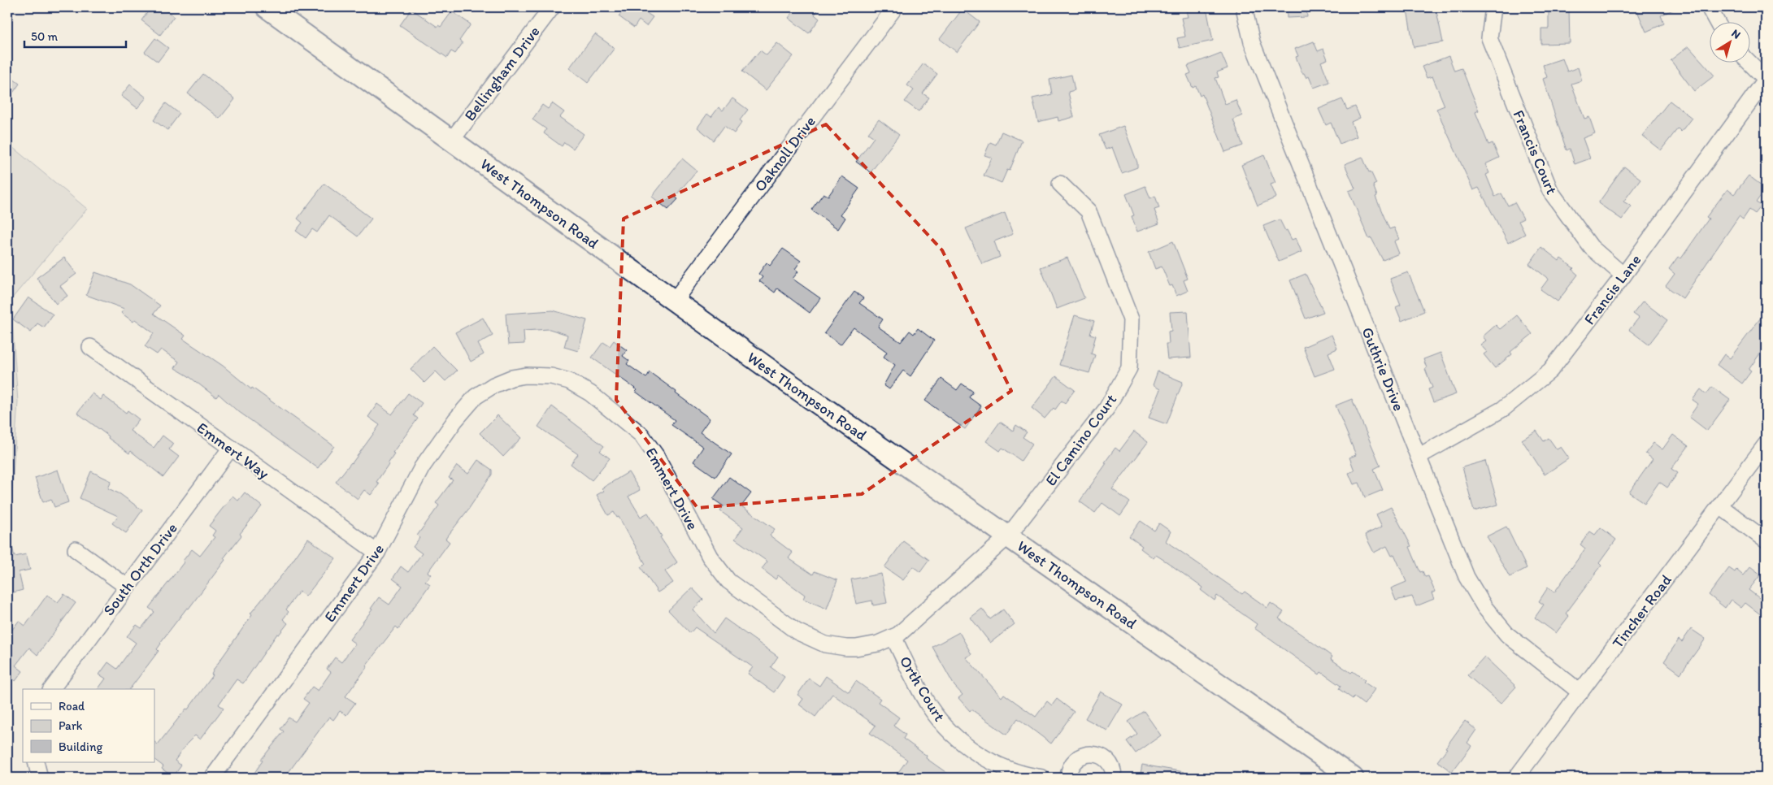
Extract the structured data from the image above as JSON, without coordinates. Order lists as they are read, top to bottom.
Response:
{
  "streets": {
    "main road": ["West Thompson Road"],
    "street": [
      "Bellingham Drive",
      "Francis Court",
      "Oaknoll Drive",
      "Francis Lane",
      "Guthrie Drive",
      "El Camino Court",
      "Emmert Way",
      "Emmert Drive",
      "South Orth Drive",
      "Tincher Road",
      "Orth Court"
    ]
  },
  "crossings": [
    ["Bellingham Drive", "West Thompson Road"],
    ["Francis Court", "Francis Lane"],
    ["Oaknoll Drive", "West Thompson Road"],
    ["West Thompson Road", "El Camino Court"],
    ["West Thompson Road", "Emmert Drive"],
    ["Francis Lane", "Guthrie Drive"],
    ["Guthrie Drive", "Tincher Road"],
    ["El Camino Court", "Emmert Drive"],
    ["Emmert Way", "Emmert Drive"],
    ["Emmert Way", "South Orth Drive"],
    ["Emmert Drive", "Orth Court"]
  ],
  "legend": ["Road", "Park", "Building"],
  "scale_bar": "50 m",
  "north": "top right"
}
